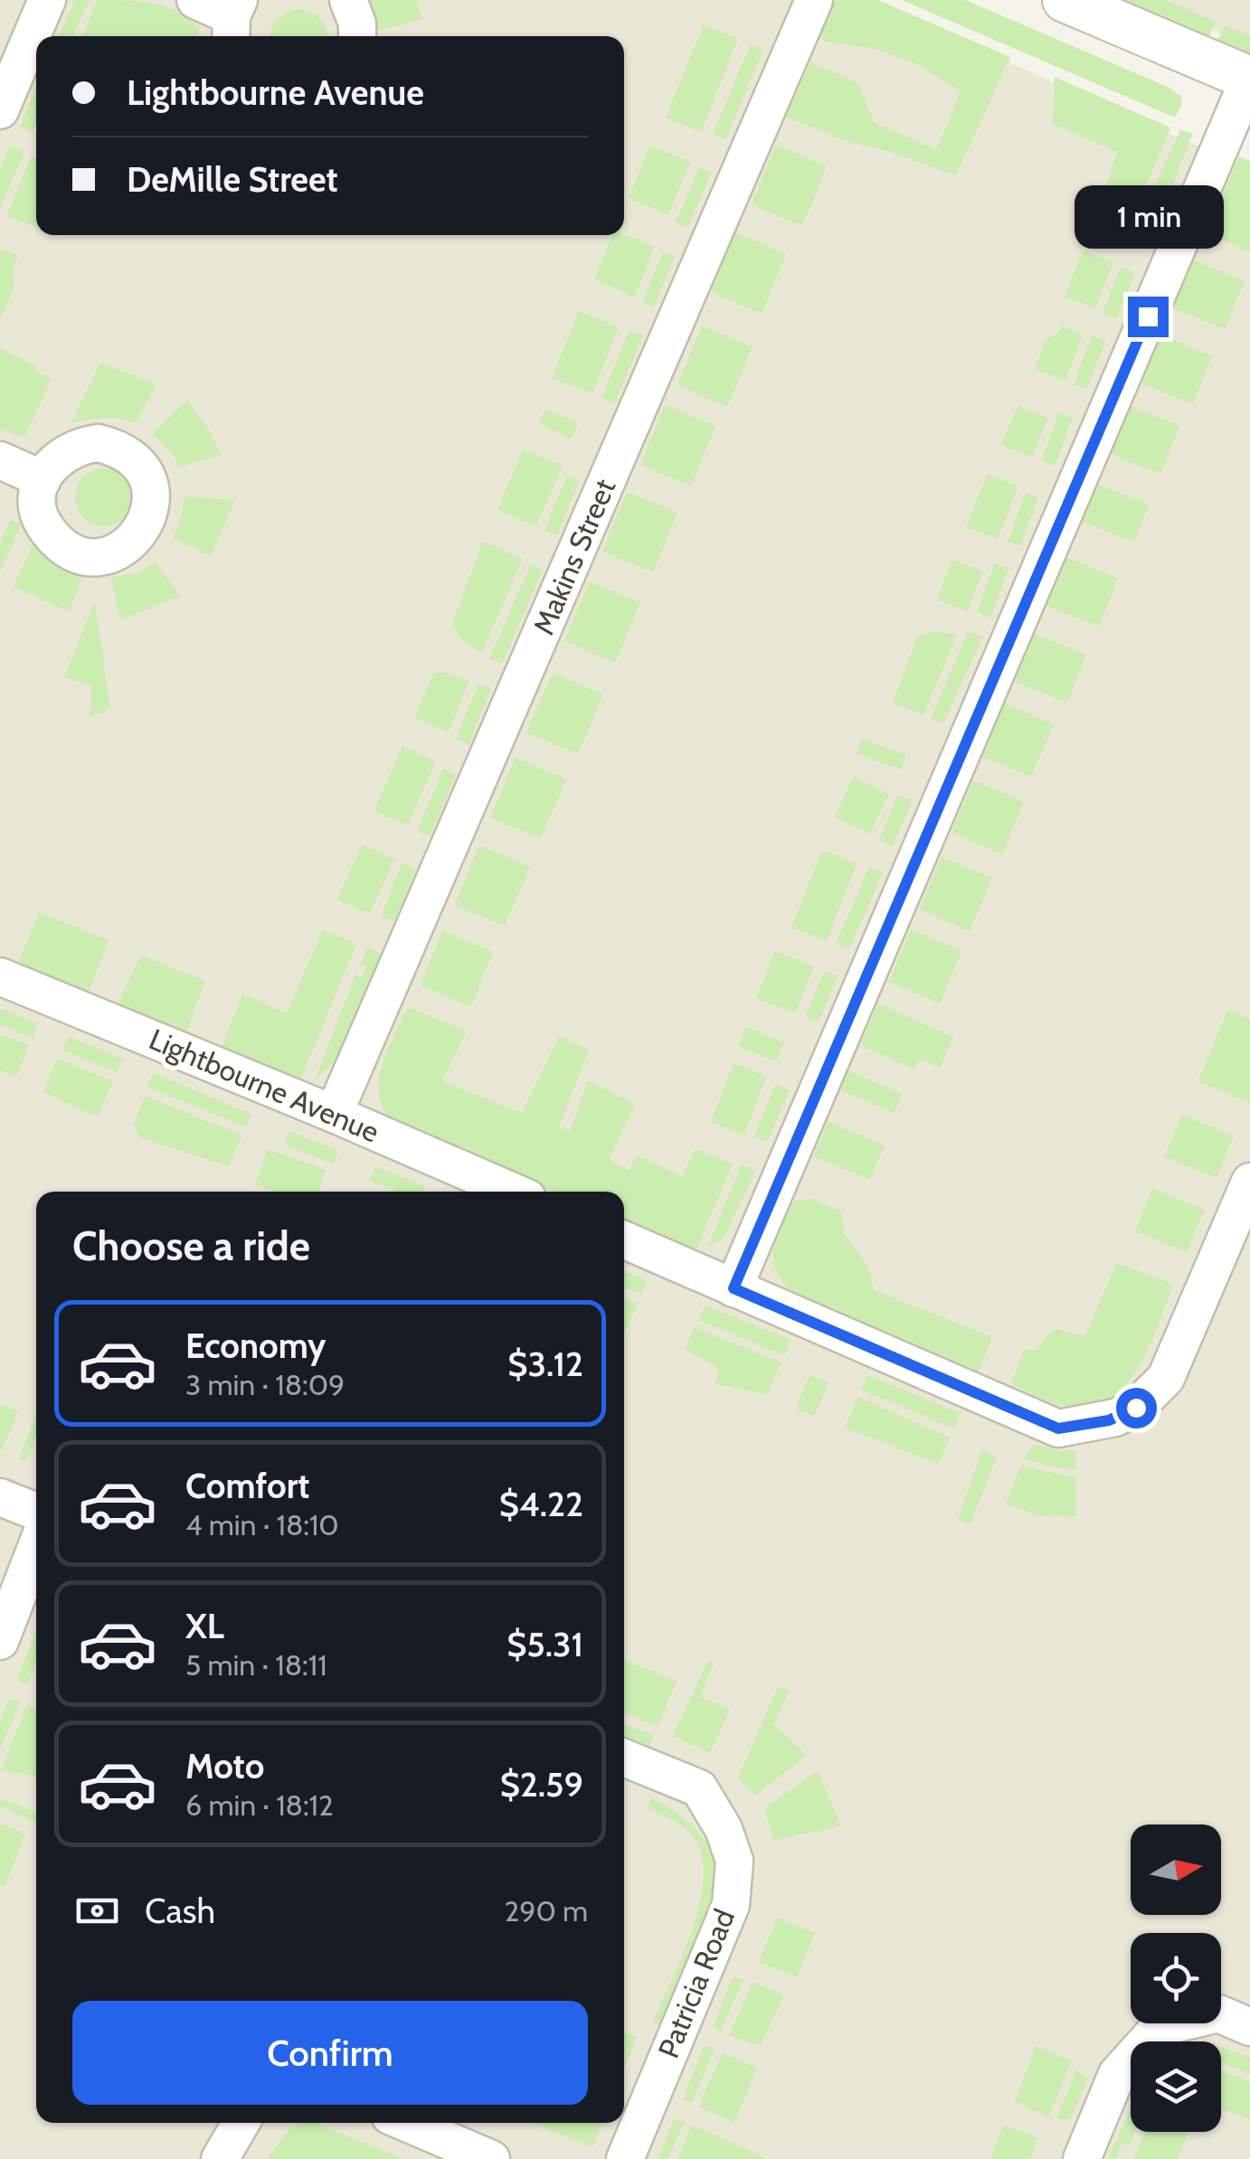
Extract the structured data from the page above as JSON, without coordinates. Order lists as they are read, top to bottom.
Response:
{
  "streets": {
    "street": ["Makins Street", "Lightbourne Avenue", "Patricia Road"]
  },
  "crossings": [
    ["Makins Street", "Lightbourne Avenue"]
  ],
  "north": "right",
  "page": {
    "banner": ["Lightbourne Avenue", "DeMille Street"],
    "bubble": "1 min",
    "heading": "Choose a ride",
    "list": [
      {
        "name": "Economy",
        "note": "3 min · 18:09",
        "value": "$3.12"
      },
      {
        "name": "Comfort",
        "note": "4 min · 18:10",
        "value": "$4.22"
      },
      {
        "name": "XL",
        "note": "5 min · 18:11",
        "value": "$5.31"
      },
      {
        "name": "Moto",
        "note": "6 min · 18:12",
        "value": "$2.59"
      }
    ],
    "pay": ["Cash", "290 m"],
    "buttons": "Confirm"
  }
}
